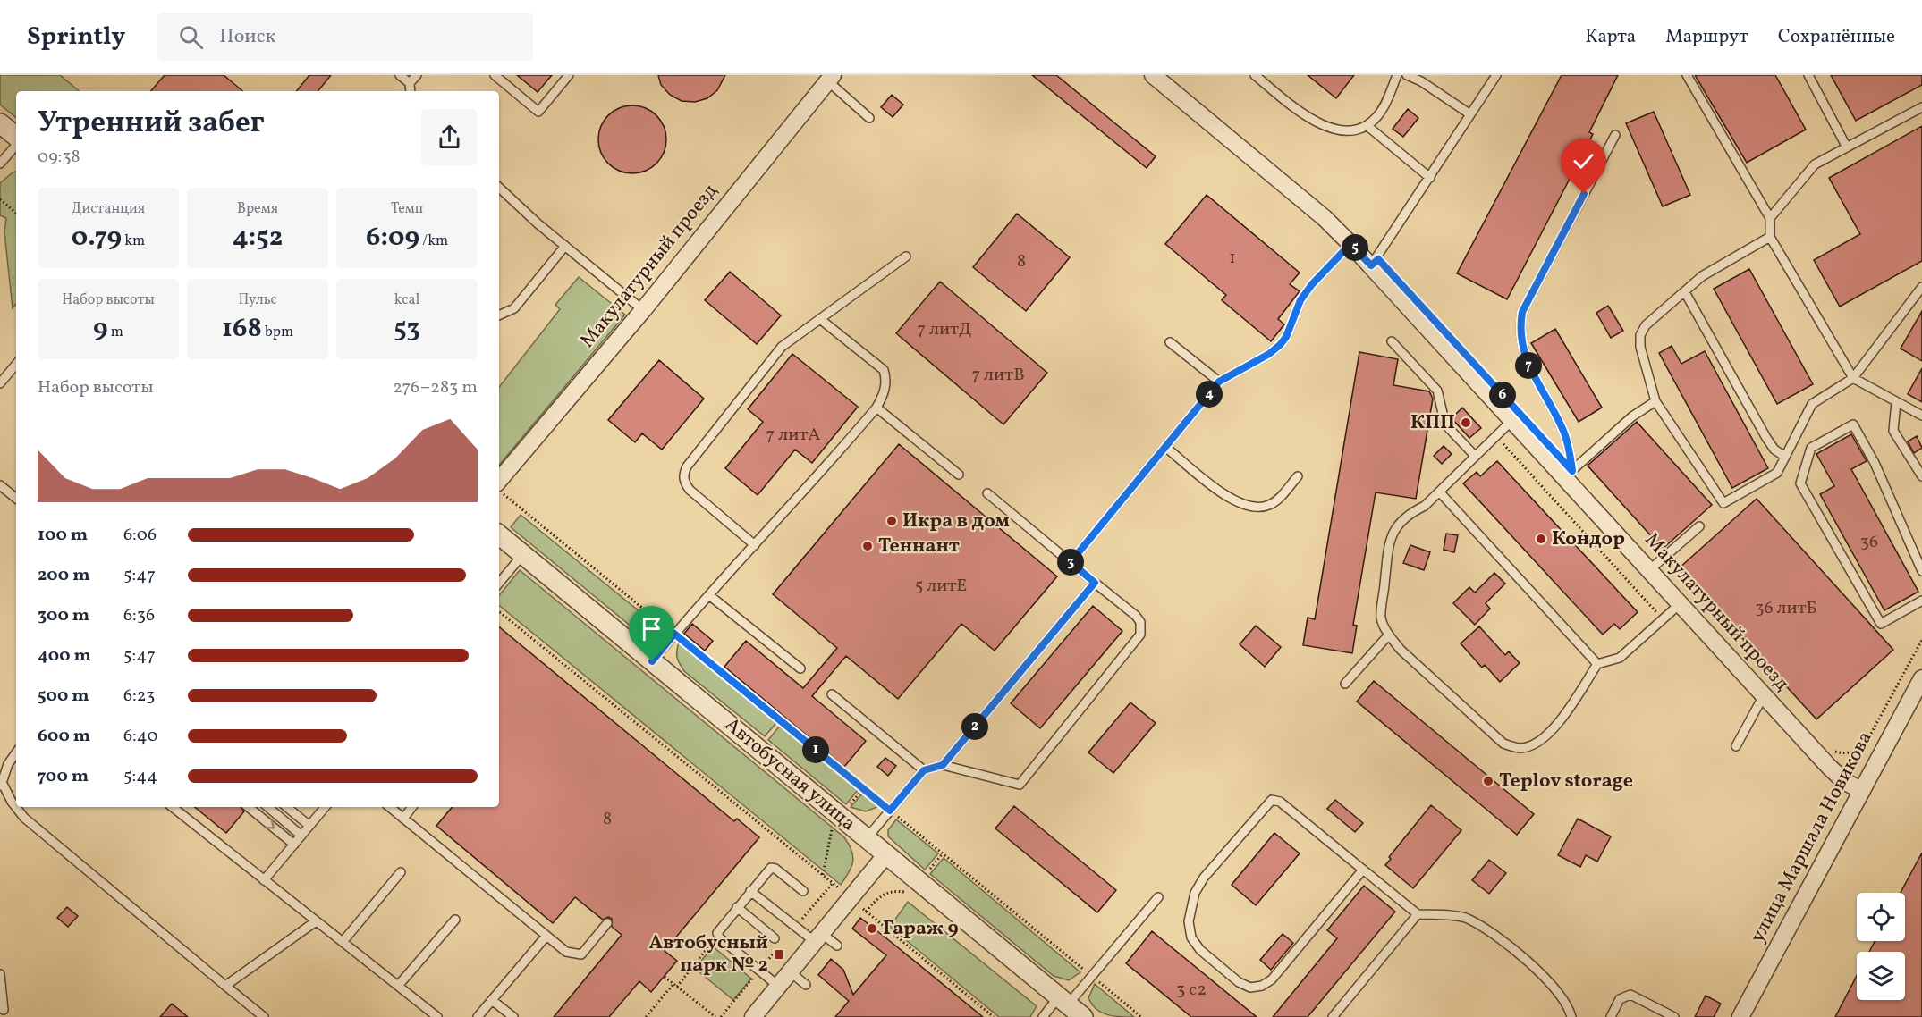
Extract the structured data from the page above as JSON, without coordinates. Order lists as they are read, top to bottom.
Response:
{
  "streets": {
    "street": ["Макулатурный проезд", "Автобусная улица", "улица Маршала Новикова"]
  },
  "crossings": [
    ["Макулатурный проезд", "улица Маршала Новикова"]
  ],
  "places": {
    "other": [
      "КПП",
      "Икра в дом",
      "Кондор",
      "Теннант",
      "Teplov storage",
      "Гараж 9"
    ],
    "transit": ["Автобусный парк № 2"]
  },
  "house_numbers": [
    "1",
    "8",
    "7 литД",
    "7 литВ",
    "7 литА",
    "36",
    "5 литЕ",
    "36 литБ",
    "8",
    "3 с2"
  ],
  "page": {
    "header": "Sprintly",
    "search": "Поиск",
    "nav": ["Карта", "Маршрут", "Сохранённые"],
    "heading": ["Утренний забег", "09:38"],
    "stats": [
      ["Дистанция", "0.79 km"],
      ["Время", "4:52"],
      ["Темп", "6:09 /km"],
      ["Набор высоты", "9 m"],
      ["Пульс", "168 bpm"],
      ["kcal", "53"]
    ],
    "pins": [
      "5",
      "7",
      "4",
      "6",
      "3",
      "2",
      "1"
    ],
    "chart": ["Набор высоты", "276–283 m"],
    "list": [
      {
        "name": "100 m",
        "note": "6:06"
      },
      {
        "name": "200 m",
        "note": "5:47"
      },
      {
        "name": "300 m",
        "note": "6:36"
      },
      {
        "name": "400 m",
        "note": "5:47"
      },
      {
        "name": "500 m",
        "note": "6:23"
      },
      {
        "name": "600 m",
        "note": "6:40"
      },
      {
        "name": "700 m",
        "note": "5:44"
      }
    ]
  }
}
